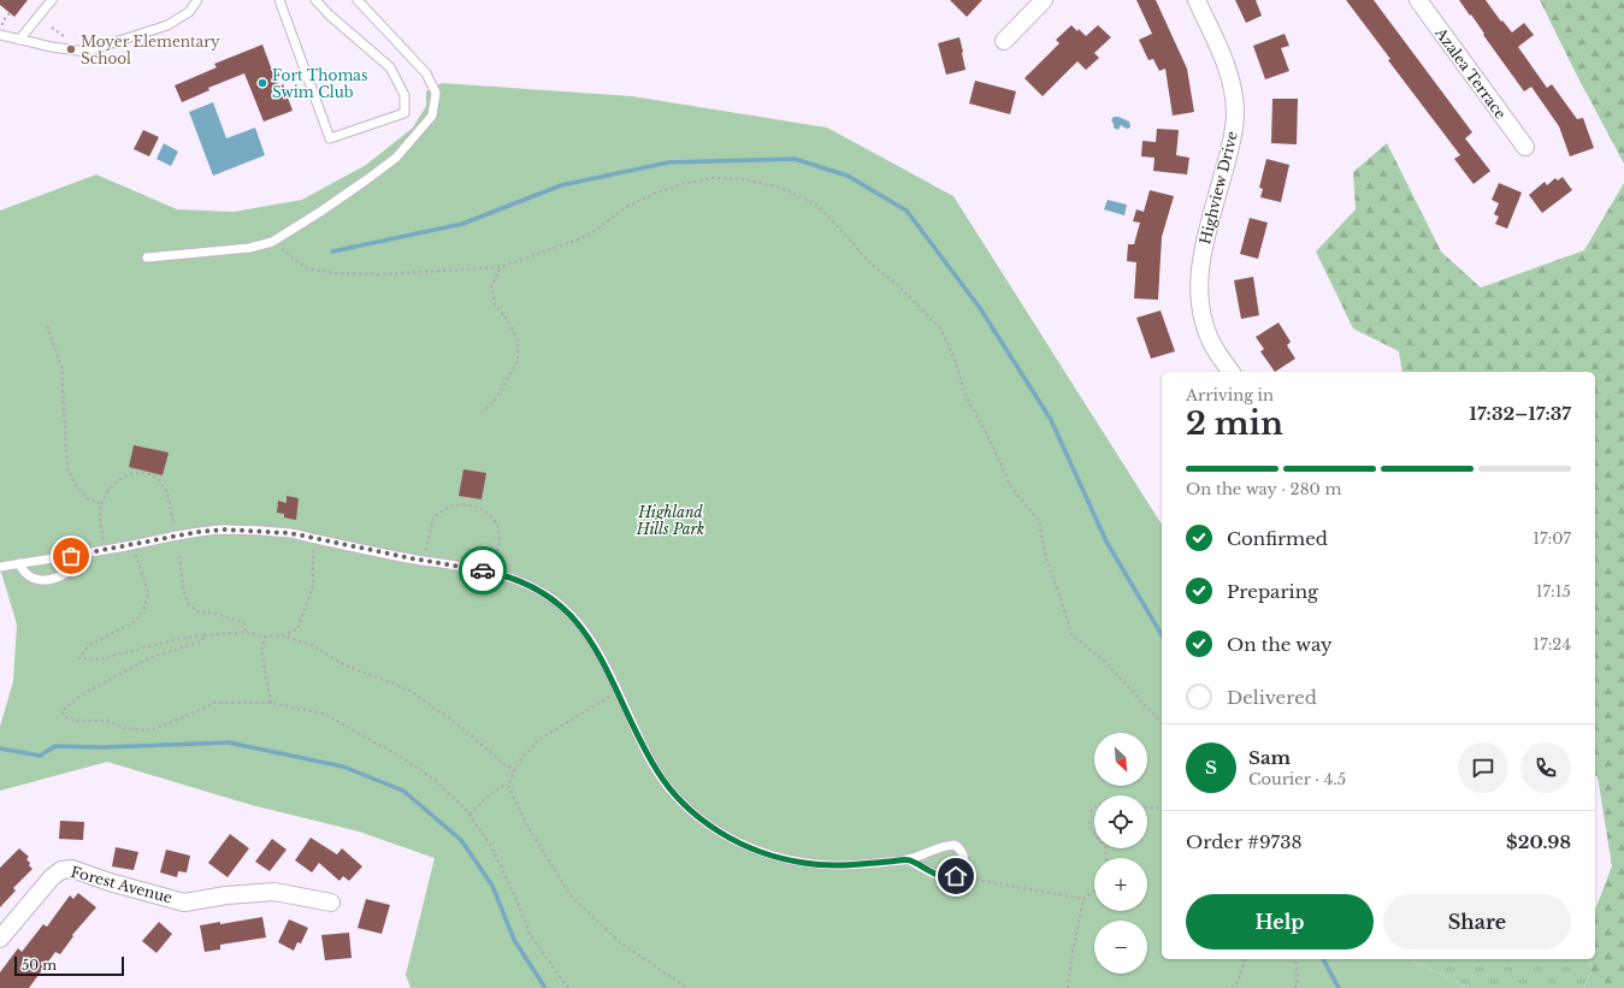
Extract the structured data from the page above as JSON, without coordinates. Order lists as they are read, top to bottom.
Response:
{
  "streets": {
    "street": ["Azalea Terrace", "Highview Drive", "Forest Avenue"]
  },
  "parks": ["Highland Hills Park"],
  "places": ["Moyer Elementary School", "Fort Thomas Swim Club"],
  "scale_bar": "50 m",
  "north": "bottom right",
  "page": {
    "heading": ["2 min", "Arriving in", "17:32–17:37"],
    "panel": [
      "Sam",
      "Courier · 4.5",
      "Order #9738",
      "$20.98"
    ],
    "bar": "On the way · 280 m",
    "list": [
      ["Confirmed", "17:07"],
      ["Preparing", "17:15"],
      ["On the way", "17:24"],
      "Delivered"
    ],
    "map_buttons": ["+", "−"],
    "round": "S",
    "buttons": ["Help", "Share"],
    "scale": "50 m"
  }
}
